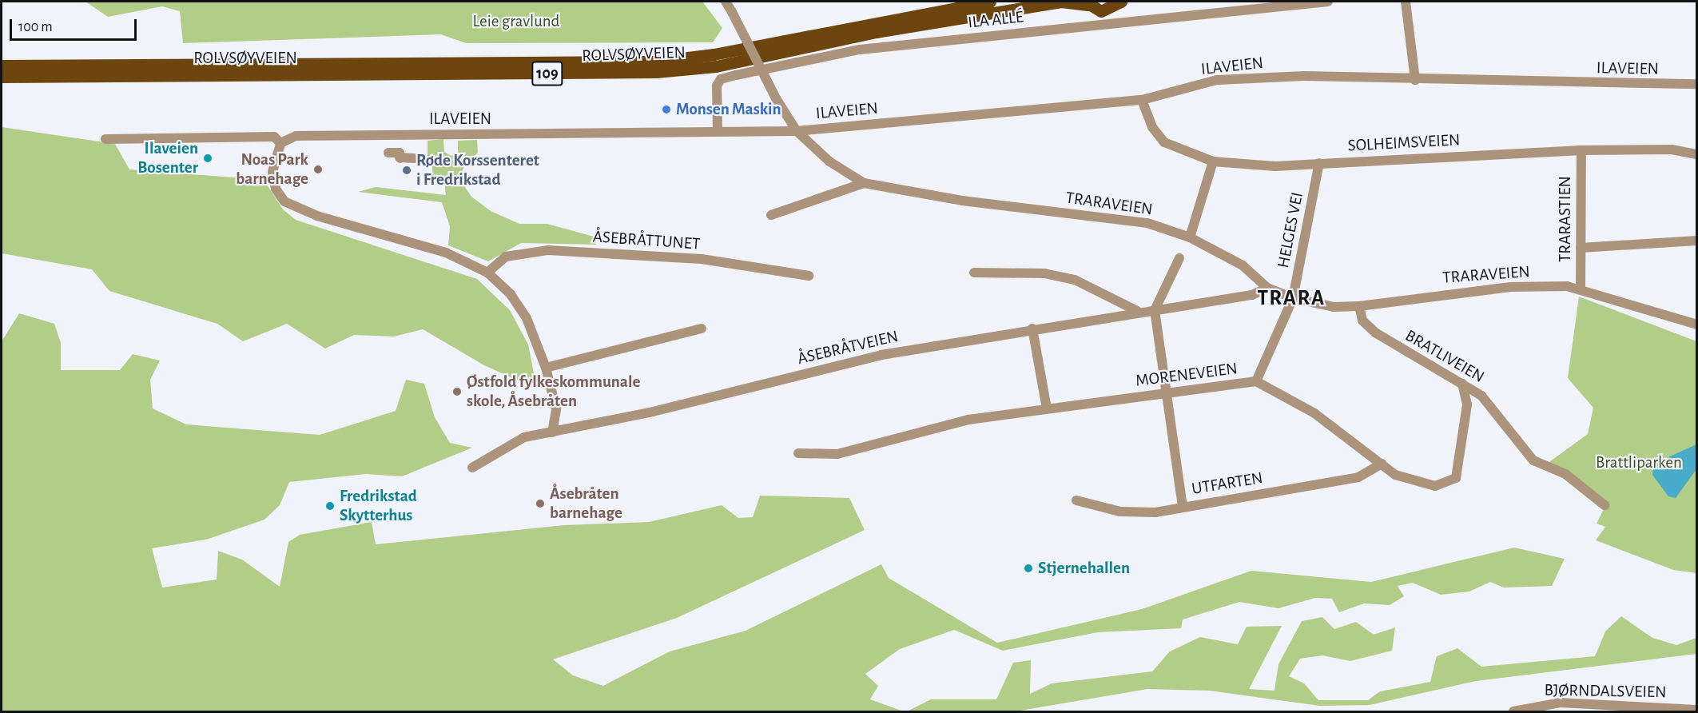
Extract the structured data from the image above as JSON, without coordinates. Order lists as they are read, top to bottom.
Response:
{
  "streets": {
    "main road": ["ROLVSØYVEIEN", "109"],
    "street": [
      "ILA ALLÉ",
      "ILAVEIEN",
      "SOLHEIMSVEIEN",
      "TRARAVEIEN",
      "TRARASTIEN",
      "HELGES VEI",
      "ÅSEBRÅTTUNET",
      "ÅSEBRÅTVEIEN",
      "BRATLIVEIEN",
      "MORENEVEIEN",
      "UTFARTEN",
      "BJØRNDALSVEIEN"
    ]
  },
  "crossings": [
    ["ILA ALLÉ", "ILAVEIEN"],
    ["ROLVSØYVEIEN", "109"],
    ["ILAVEIEN", "SOLHEIMSVEIEN"],
    ["ILAVEIEN", "TRARAVEIEN"],
    ["SOLHEIMSVEIEN", "TRARASTIEN"],
    ["SOLHEIMSVEIEN", "HELGES VEI"],
    ["TRARAVEIEN", "TRARASTIEN"],
    ["TRARAVEIEN", "HELGES VEI"],
    ["TRARAVEIEN", "ÅSEBRÅTVEIEN"],
    ["TRARAVEIEN", "BRATLIVEIEN"],
    ["HELGES VEI", "MORENEVEIEN"],
    ["BRATLIVEIEN", "MORENEVEIEN"],
    ["MORENEVEIEN", "UTFARTEN"]
  ],
  "districts": ["TRARA"],
  "parks": ["Leie gravlund", "Brattliparken"],
  "places": [
    "Monsen Maskin",
    "Ilaveien Bosenter",
    "Noas Park barnehage",
    "Røde Korssenteret i Fredrikstad",
    "Østfold fylkeskommunale skole, Åsebråten",
    "Åsebråten barnehage",
    "Fredrikstad Skytterhus",
    "Stjernehallen"
  ],
  "scale_bar": "100 m"
}
